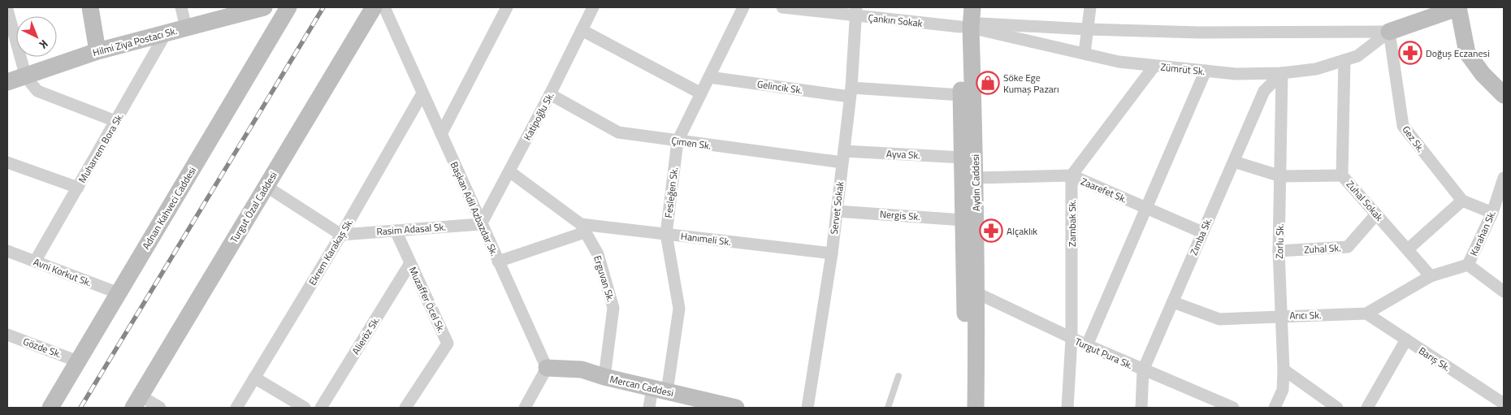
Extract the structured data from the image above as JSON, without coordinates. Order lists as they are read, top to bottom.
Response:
{
  "streets": {
    "main road": [
      "Hilmi Ziya Postacı Sk.",
      "Aydın Caddesi",
      "Turgut Özal Caddesi",
      "Adnan Kahveci Caddesi",
      "Mercan Caddesi"
    ],
    "street": [
      "Çankırı Sokak",
      "Zümrüt Sk.",
      "Gelincik Sk.",
      "Katipoğlu Sk.",
      "Gez Sk.",
      "Çimen Sk.",
      "Muharrem Bora Sk.",
      "Ayva Sk.",
      "Zaarefet Sk.",
      "Fesleğen Sk.",
      "Zuhal Sokak",
      "Servet Sokak",
      "Başkan Adil Azbazdar Sk.",
      "Nergis Sk.",
      "Zambak Sk.",
      "Rasim Adasal Sk.",
      "Karahan Sk.",
      "Zımba Sk.",
      "Hanımeli Sk.",
      "Zorlu Sk.",
      "Zuhal Sk.",
      "Ekrem Karakaş Sk.",
      "Avni Korkut Sk.",
      "Erguvan Sk.",
      "Muzaffer Öcel Sk.",
      "Arıcı Sk.",
      "Alieröz Sk.",
      "Gözde Sk.",
      "Turgut Pura Sk.",
      "Barış Sk."
    ]
  },
  "crossings": [
    ["Çankırı Sokak", "Zümrüt Sk."],
    ["Çankırı Sokak", "Aydın Caddesi"],
    ["Çankırı Sokak", "Servet Sokak"],
    ["Hilmi Ziya Postacı Sk.", "Muharrem Bora Sk."],
    ["Zümrüt Sk.", "Gez Sk."],
    ["Zümrüt Sk.", "Aydın Caddesi"],
    ["Zümrüt Sk.", "Zuhal Sokak"],
    ["Zümrüt Sk.", "Zımba Sk."],
    ["Zümrüt Sk.", "Zorlu Sk."],
    ["Gelincik Sk.", "Aydın Caddesi"],
    ["Gelincik Sk.", "Fesleğen Sk."],
    ["Gelincik Sk.", "Servet Sokak"],
    ["Katipoğlu Sk.", "Çimen Sk."],
    ["Katipoğlu Sk.", "Başkan Adil Azbazdar Sk."],
    ["Katipoğlu Sk.", "Rasim Adasal Sk."],
    ["Katipoğlu Sk.", "Erguvan Sk."],
    ["Gez Sk.", "Karahan Sk."],
    ["Çimen Sk.", "Ayva Sk."],
    ["Çimen Sk.", "Fesleğen Sk."],
    ["Çimen Sk.", "Servet Sokak"],
    ["Muharrem Bora Sk.", "Avni Korkut Sk."],
    ["Ayva Sk.", "Aydın Caddesi"],
    ["Ayva Sk.", "Servet Sokak"],
    ["Aydın Caddesi", "Zaarefet Sk."],
    ["Aydın Caddesi", "Nergis Sk."],
    ["Aydın Caddesi", "Turgut Pura Sk."],
    ["Zaarefet Sk.", "Zambak Sk."],
    ["Zaarefet Sk.", "Zımba Sk."],
    ["Fesleğen Sk.", "Hanımeli Sk."],
    ["Fesleğen Sk.", "Mercan Caddesi"],
    ["Zuhal Sokak", "Zuhal Sk."],
    ["Zuhal Sokak", "Arıcı Sk."],
    ["Adnan Kahveci Caddesi", "Avni Korkut Sk."],
    ["Adnan Kahveci Caddesi", "Gözde Sk."],
    ["Servet Sokak", "Nergis Sk."],
    ["Servet Sokak", "Hanımeli Sk."],
    ["Başkan Adil Azbazdar Sk.", "Rasim Adasal Sk."],
    ["Başkan Adil Azbazdar Sk.", "Ekrem Karakaş Sk."],
    ["Başkan Adil Azbazdar Sk.", "Mercan Caddesi"],
    ["Zambak Sk.", "Turgut Pura Sk."],
    ["Rasim Adasal Sk.", "Ekrem Karakaş Sk."],
    ["Rasim Adasal Sk.", "Muzaffer Öcel Sk."],
    ["Karahan Sk.", "Arıcı Sk."],
    ["Zımba Sk.", "Zorlu Sk."],
    ["Zımba Sk.", "Arıcı Sk."],
    ["Zımba Sk.", "Turgut Pura Sk."],
    ["Hanımeli Sk.", "Erguvan Sk."],
    ["Zorlu Sk.", "Zuhal Sk."],
    ["Zorlu Sk.", "Arıcı Sk."],
    ["Erguvan Sk.", "Mercan Caddesi"],
    ["Muzaffer Öcel Sk.", "Alieröz Sk."],
    ["Arıcı Sk.", "Barış Sk."]
  ],
  "places": {
    "pharmacy": ["Doğuş Eczanesi", "Alçaklık"],
    "shop": ["Söke Ege Kumaş Pazarı"]
  },
  "north": "bottom right"
}
